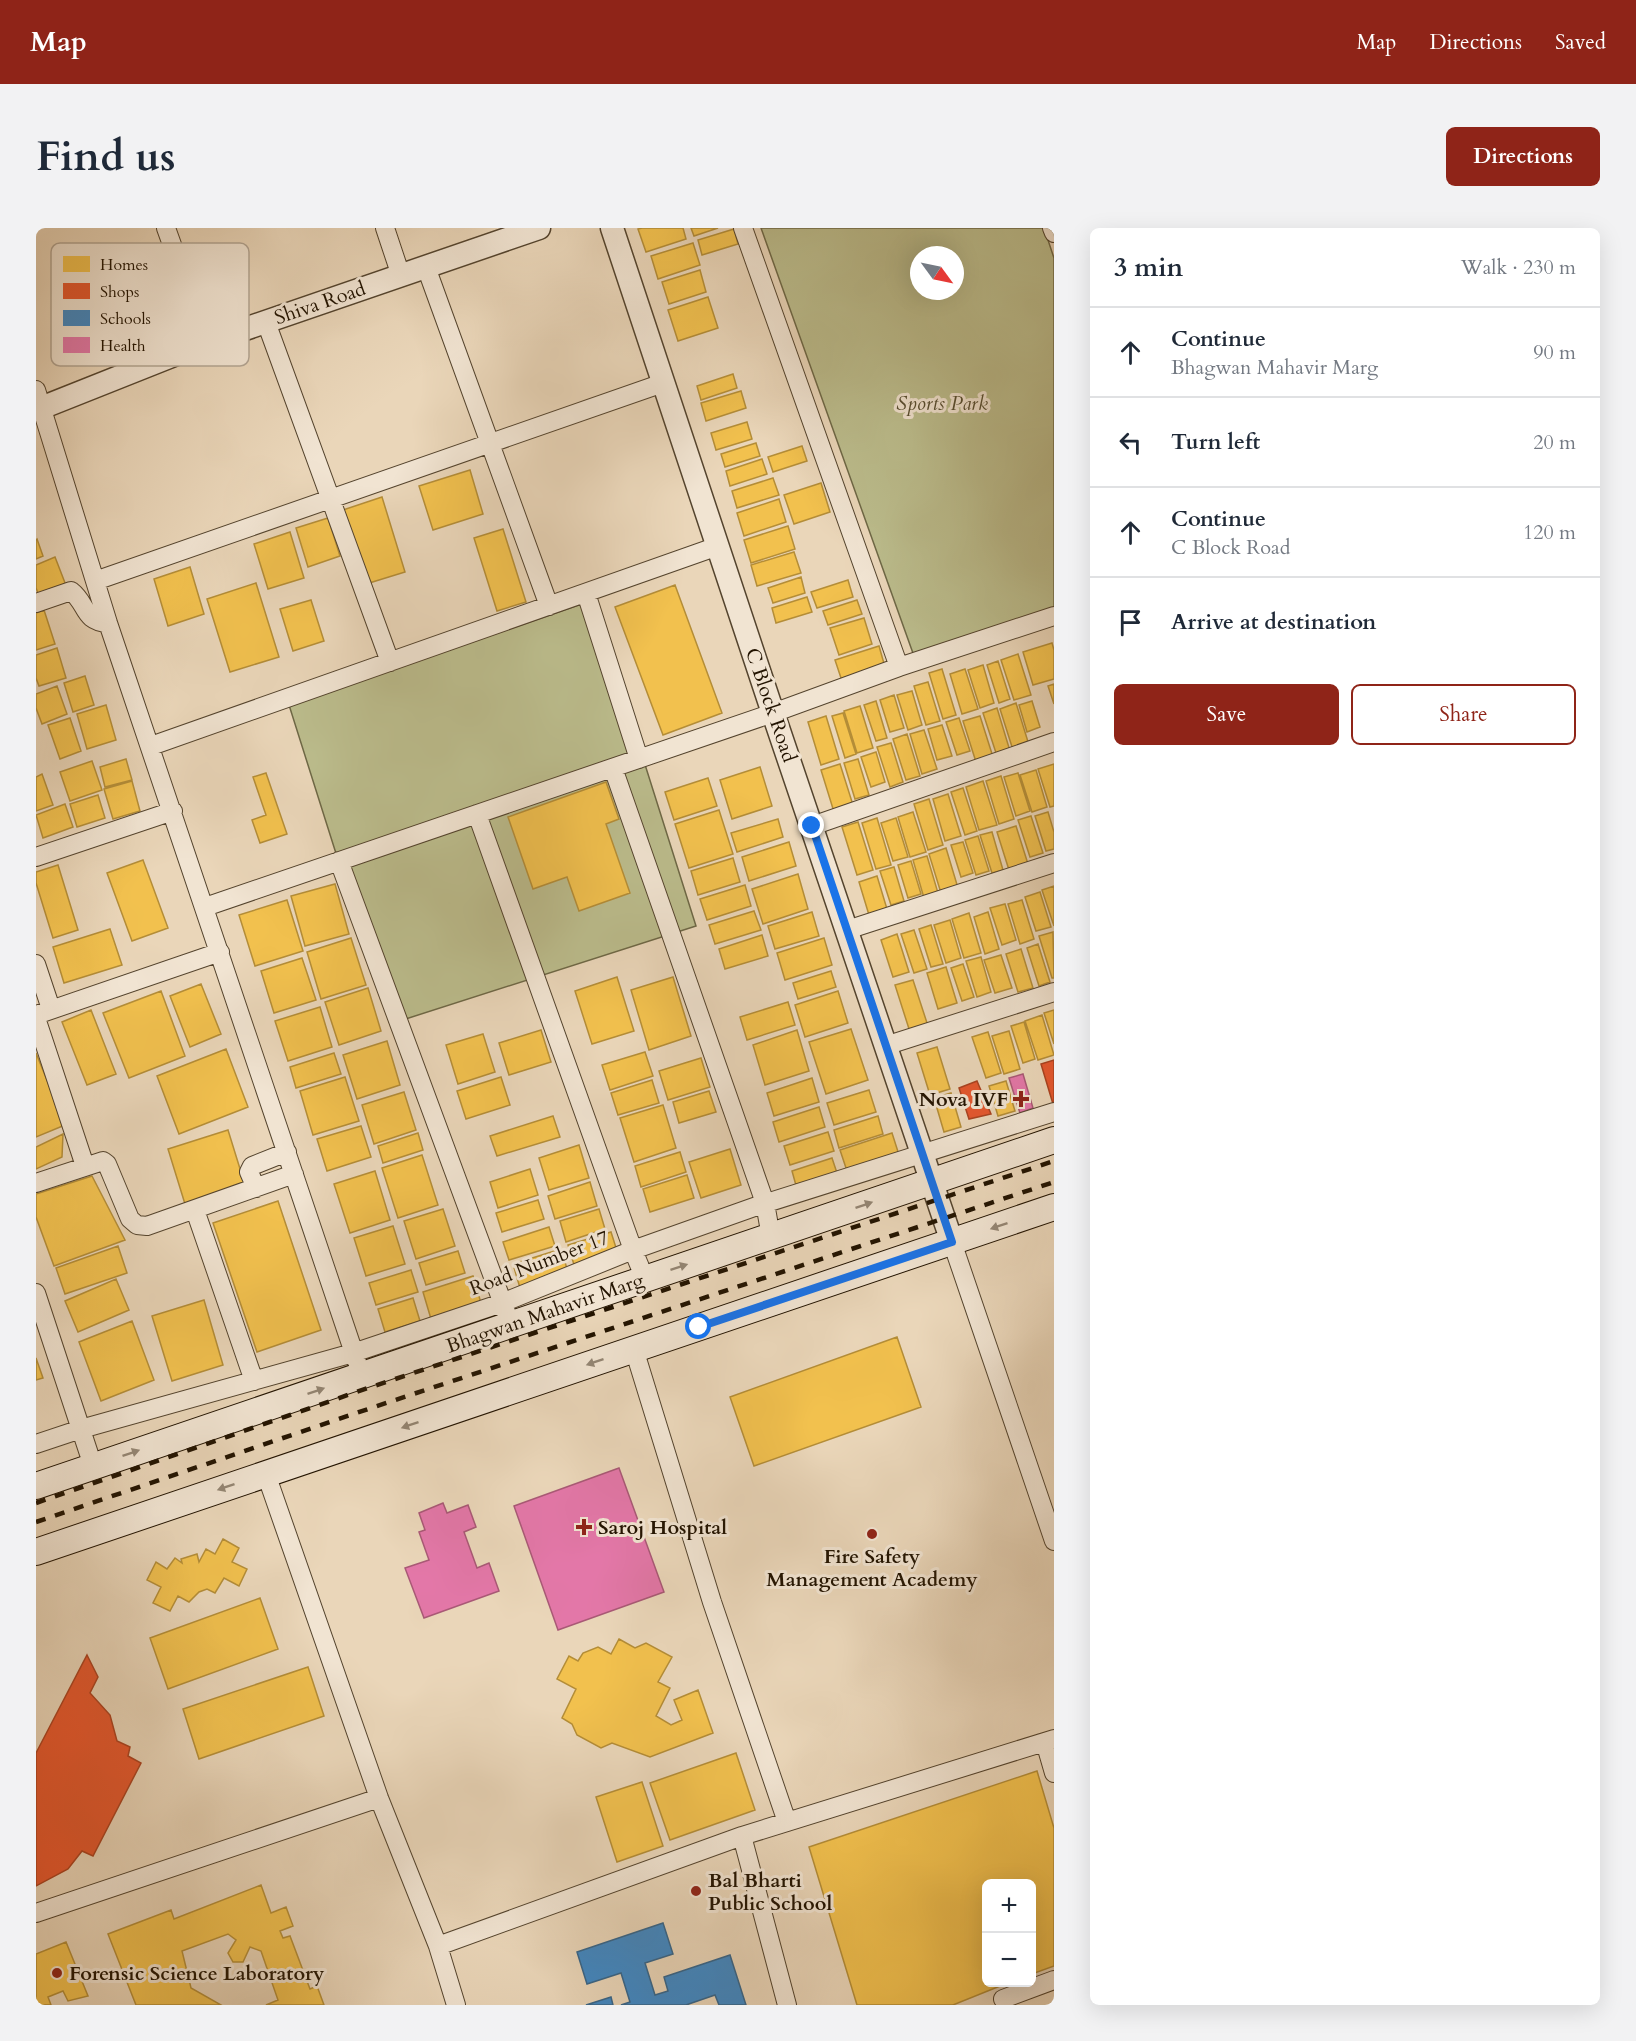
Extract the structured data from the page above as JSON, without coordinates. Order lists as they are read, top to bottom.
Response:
{
  "streets": {
    "main road": ["Bhagwan Mahavir Marg"],
    "street": ["Shiva Road", "C Block Road", "Road Number 17"]
  },
  "crossings": [
    ["C Block Road", "Road Number 17"],
    ["C Block Road", "Bhagwan Mahavir Marg"],
    ["Road Number 17", "Bhagwan Mahavir Marg"]
  ],
  "parks": ["Sports Park"],
  "places": {
    "health": ["Nova IVF", "Saroj Hospital"],
    "other": ["Fire Safety Management Academy", "Bal Bharti Public School", "Forensic Science Laboratory"]
  },
  "legend": [
    "Homes",
    "Shops",
    "Schools",
    "Health"
  ],
  "north": "bottom right",
  "page": {
    "header": "Map",
    "nav": ["Map", "Directions", "Saved"],
    "buttons": [
      "Directions",
      ["Save", "Share"]
    ],
    "title": "Find us",
    "heading": ["3 min", "Walk · 230 m"],
    "list": [
      ["Continue", "Bhagwan Mahavir Marg", "90 m"],
      ["Turn left", "20 m"],
      ["Continue", "C Block Road", "120 m"],
      "Arrive at destination"
    ],
    "map_buttons": ["+", "−"]
  }
}
